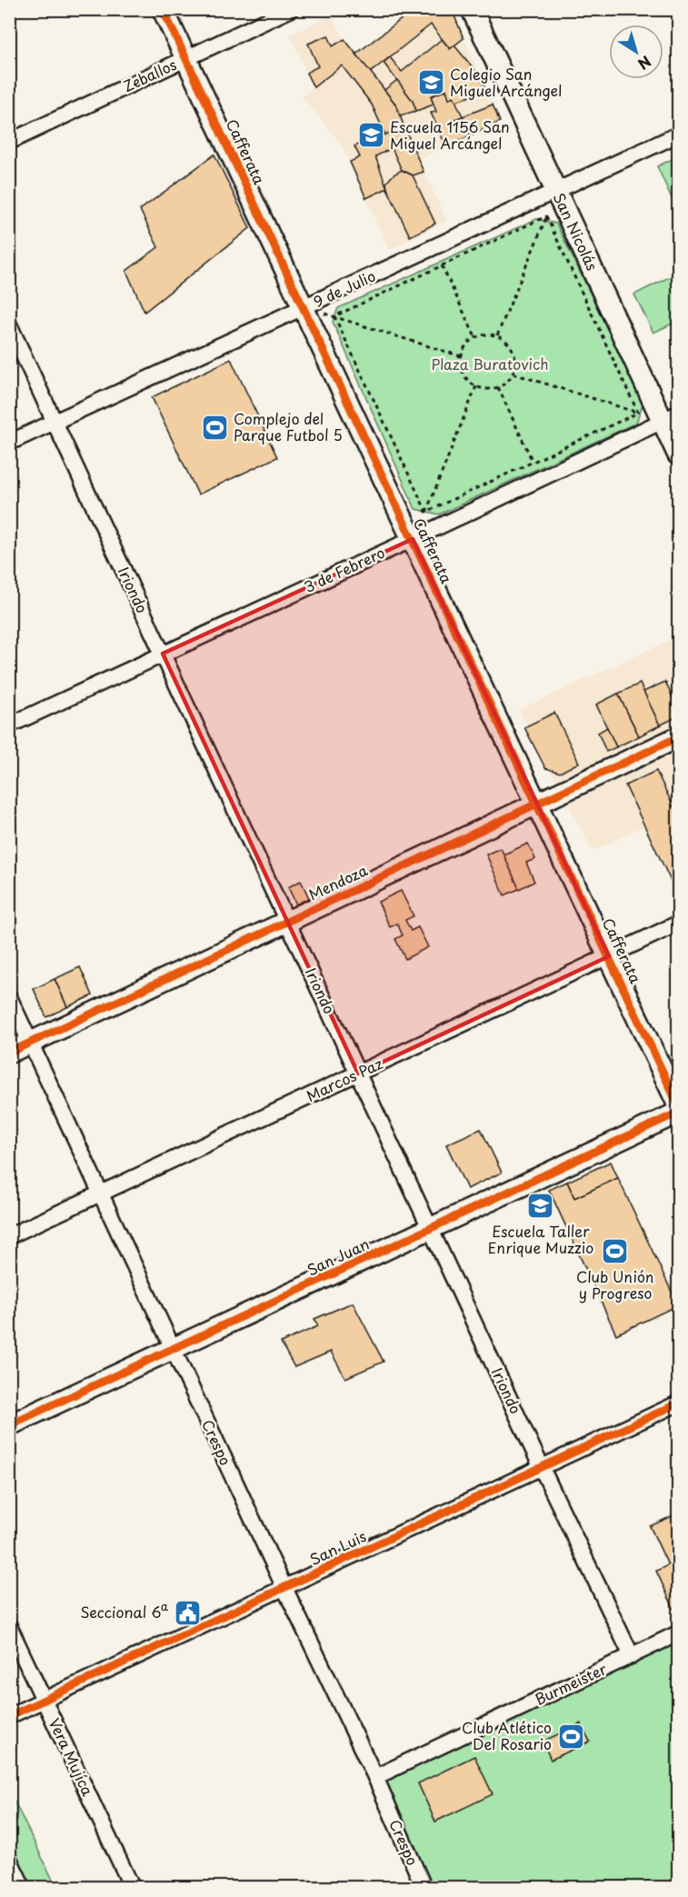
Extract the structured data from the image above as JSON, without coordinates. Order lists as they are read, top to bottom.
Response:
{
  "streets": {
    "main road": [
      "Cafferata",
      "San Nicolás",
      "Mendoza",
      "San Juan"
    ],
    "street": [
      "Zeballos",
      "9 de Julio",
      "3 de Febrero",
      "Iriondo",
      "Marcos Paz",
      "Crespo",
      "San Luis",
      "Burmeister",
      "Vera Mujíca"
    ]
  },
  "crossings": [
    ["Zeballos", "Cafferata"],
    ["Cafferata", "9 de Julio"],
    ["Cafferata", "3 de Febrero"],
    ["Cafferata", "Mendoza"],
    ["Cafferata", "Marcos Paz"],
    ["San Nicolás", "9 de Julio"],
    ["San Nicolás", "3 de Febrero"],
    ["9 de Julio", "Iriondo"],
    ["3 de Febrero", "Iriondo"],
    ["Iriondo", "Mendoza"],
    ["Iriondo", "Marcos Paz"],
    ["Iriondo", "San Juan"],
    ["Iriondo", "San Luis"],
    ["Iriondo", "Burmeister"],
    ["Mendoza", "Crespo"],
    ["Marcos Paz", "Crespo"],
    ["San Juan", "Crespo"],
    ["Crespo", "San Luis"],
    ["Crespo", "Burmeister"],
    ["San Luis", "Vera Mujíca"]
  ],
  "parks": ["Plaza Buratovich"],
  "places": {
    "school or university": ["Colegio San Miguel Arcángel", "Escuela 1156 San Miguel Arcángel", "Escuela Taller Enrique Muzzio"],
    "sports": ["Complejo del Parque Futbol 5", "Club Unión y Progreso", "Club Atlético Del Rosario"],
    "public building": ["Seccional 6ª"]
  },
  "north": "bottom right"
}
